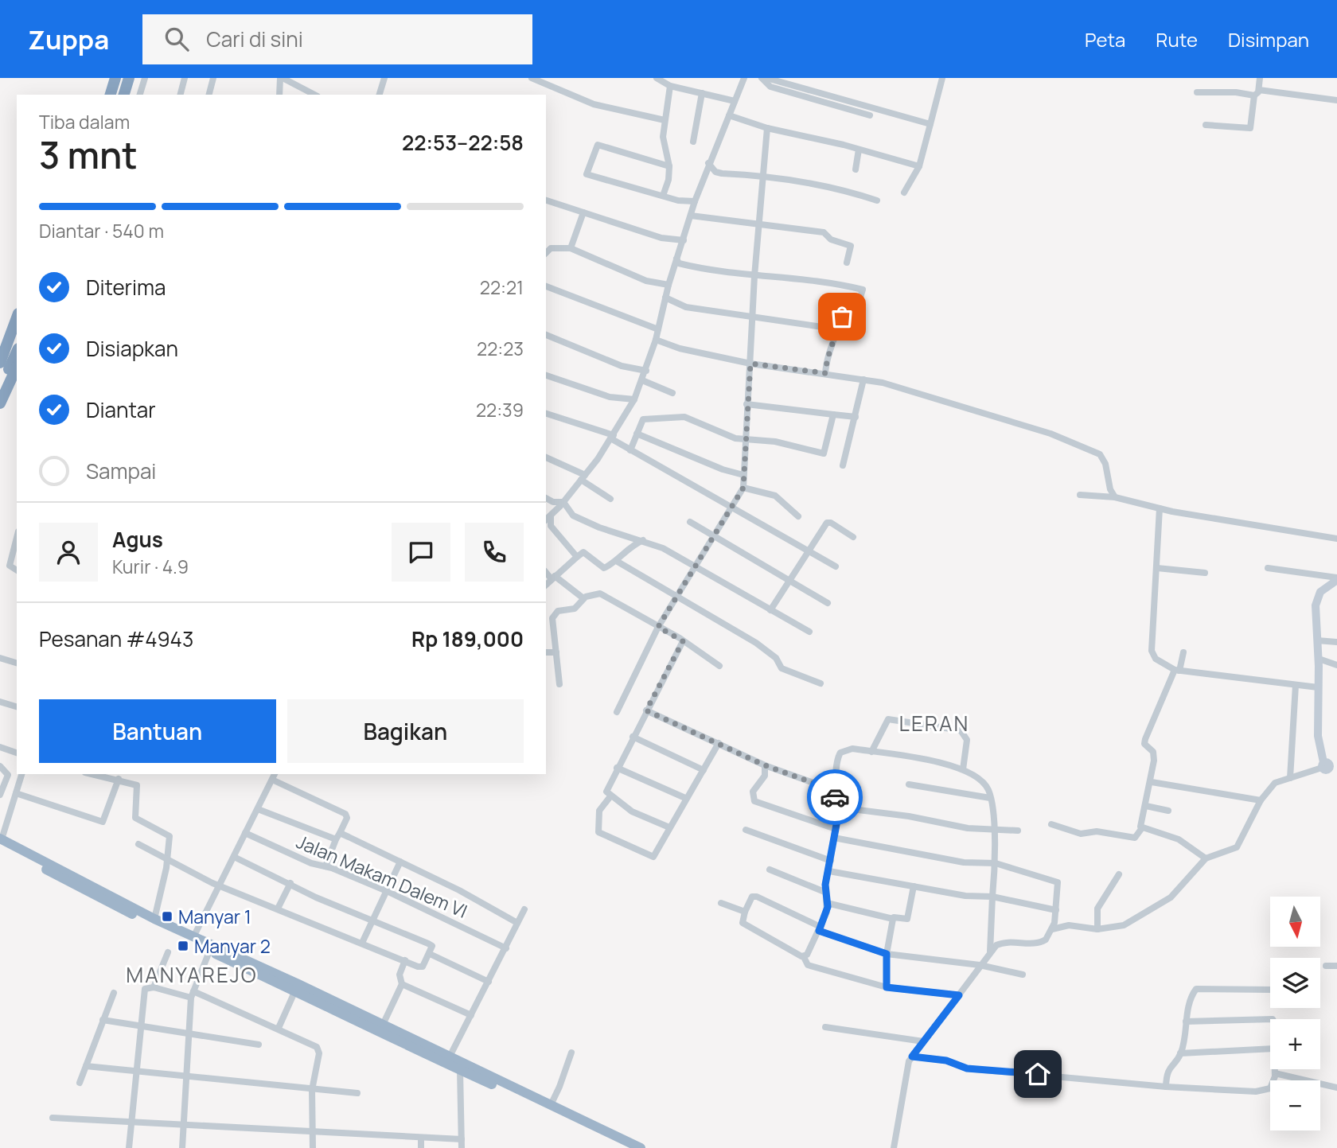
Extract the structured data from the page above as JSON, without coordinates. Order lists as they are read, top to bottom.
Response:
{
  "streets": {
    "street": ["Jalan Makam Dalem VI"]
  },
  "districts": ["LERAN", "MANYAREJO"],
  "places": {
    "transit": ["Manyar 1", "Manyar 2"]
  },
  "north": "bottom",
  "page": {
    "header": "Zuppa",
    "search": "Cari di sini",
    "nav": ["Peta", "Rute", "Disimpan"],
    "heading": ["3 mnt", "Tiba dalam", "22:53–22:58"],
    "panel": [
      "Agus",
      "Kurir · 4.9",
      "Pesanan #4943",
      "Rp 189,000"
    ],
    "bar": "Diantar · 540 m",
    "list": [
      ["Diterima", "22:21"],
      ["Disiapkan", "22:23"],
      ["Diantar", "22:39"],
      "Sampai"
    ],
    "buttons": ["Bantuan", "Bagikan"],
    "map_buttons": ["+", "−"]
  }
}
